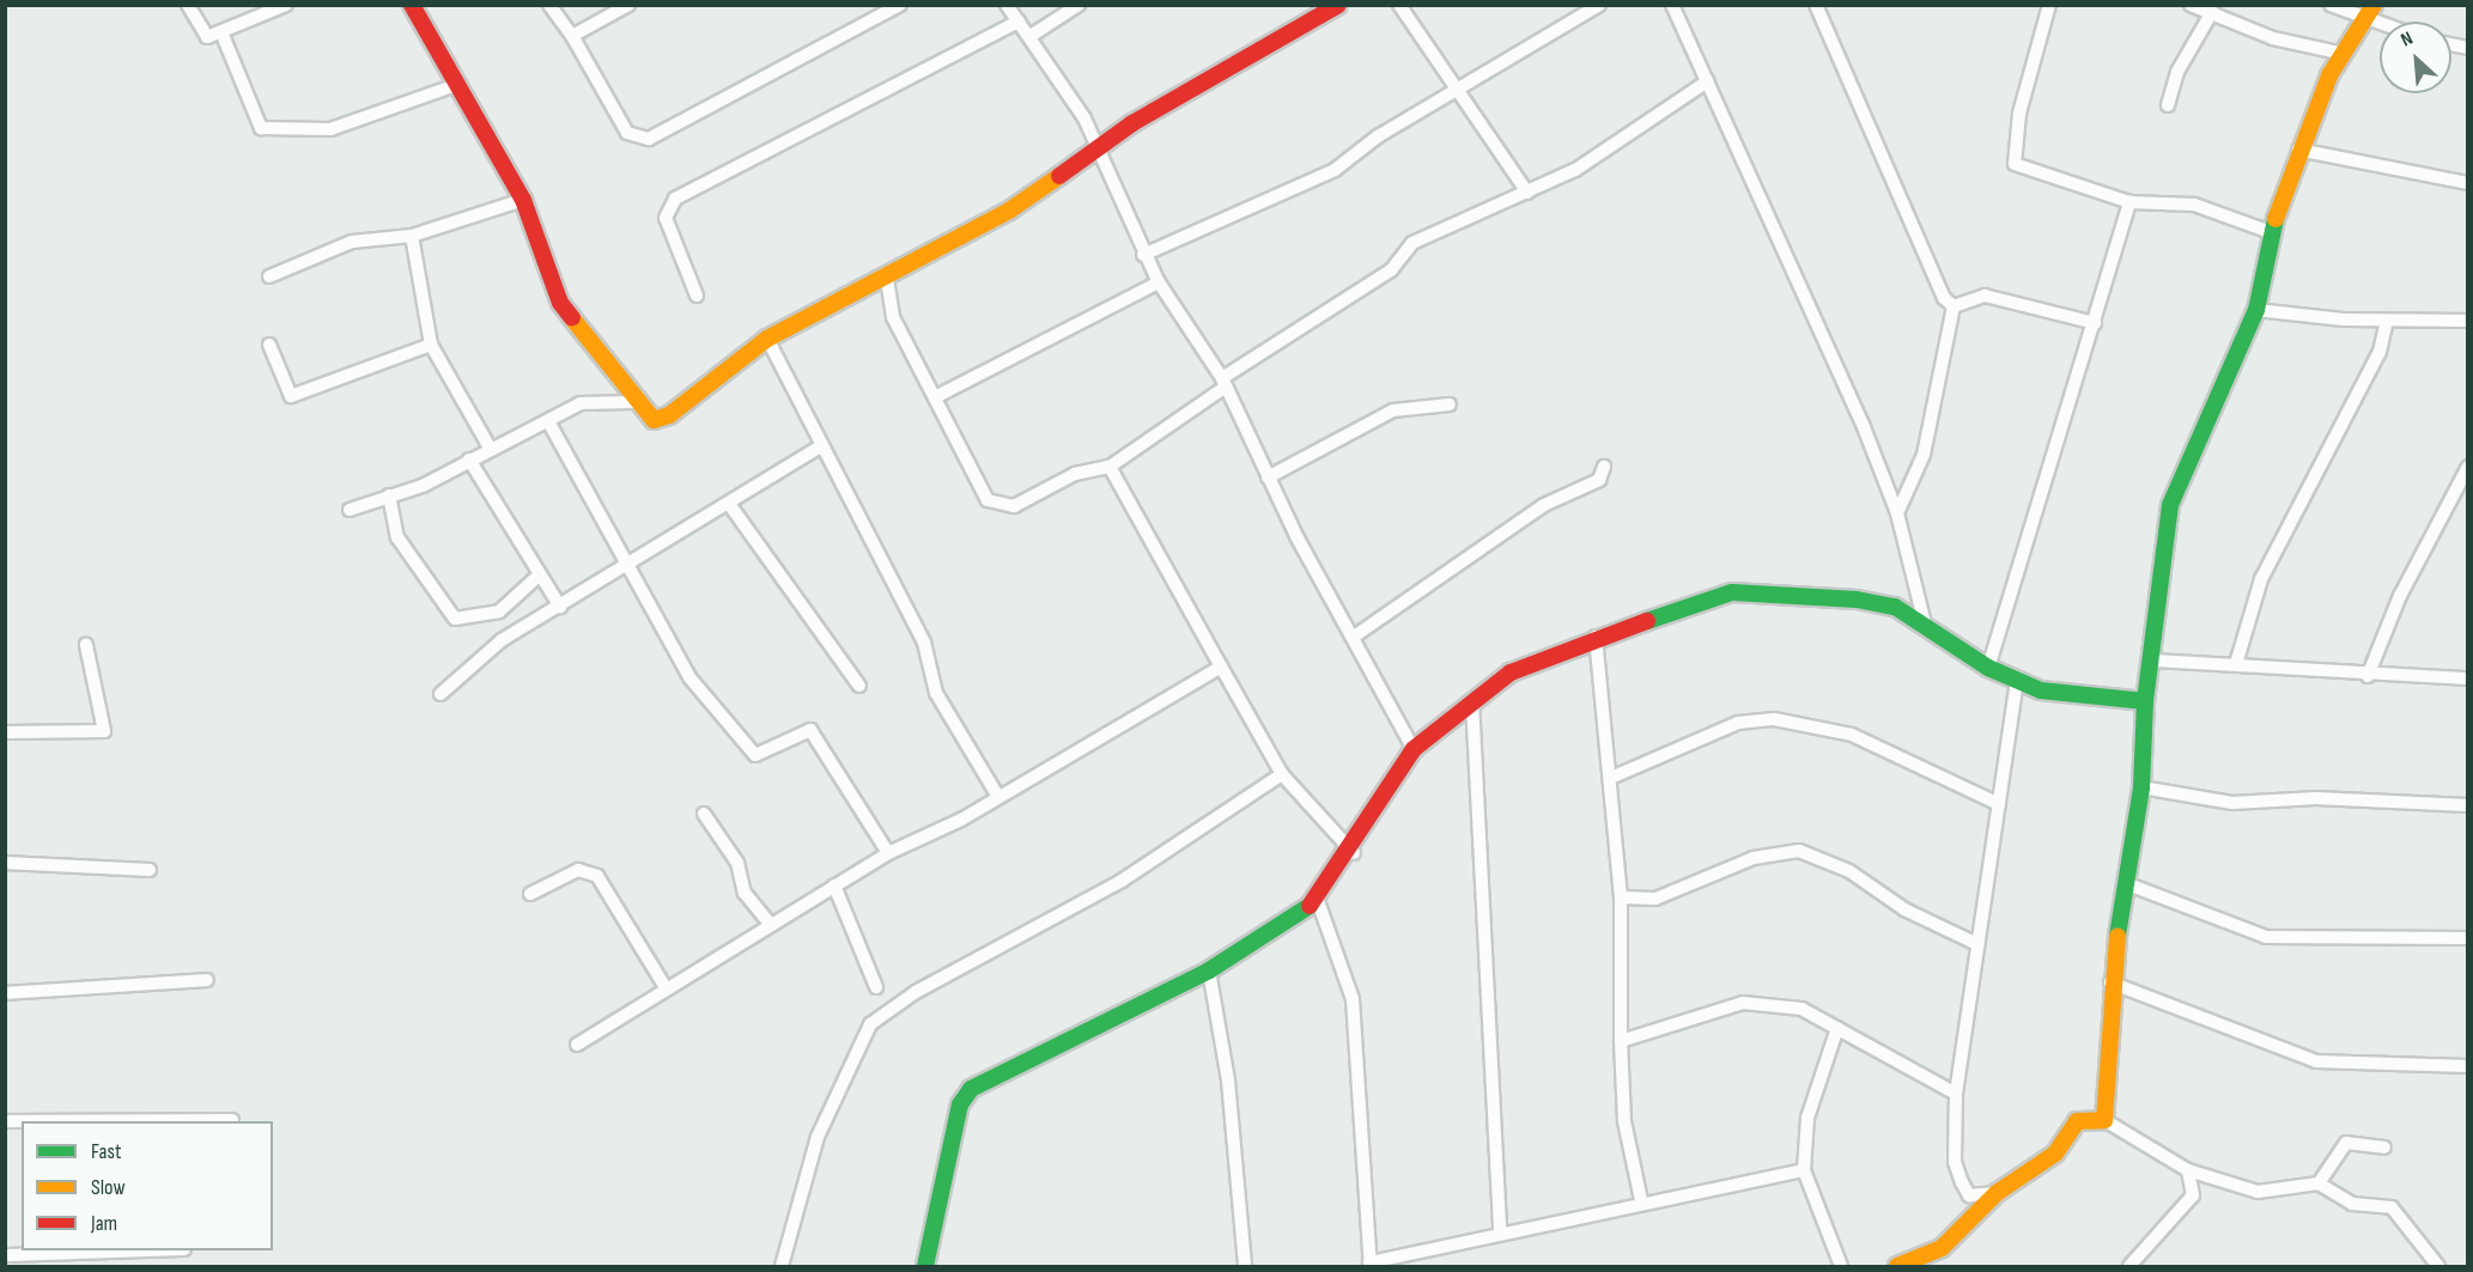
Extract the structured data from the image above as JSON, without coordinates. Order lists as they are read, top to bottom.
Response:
{
  "legend": ["Fast", "Slow", "Jam"],
  "north": "top left"
}
